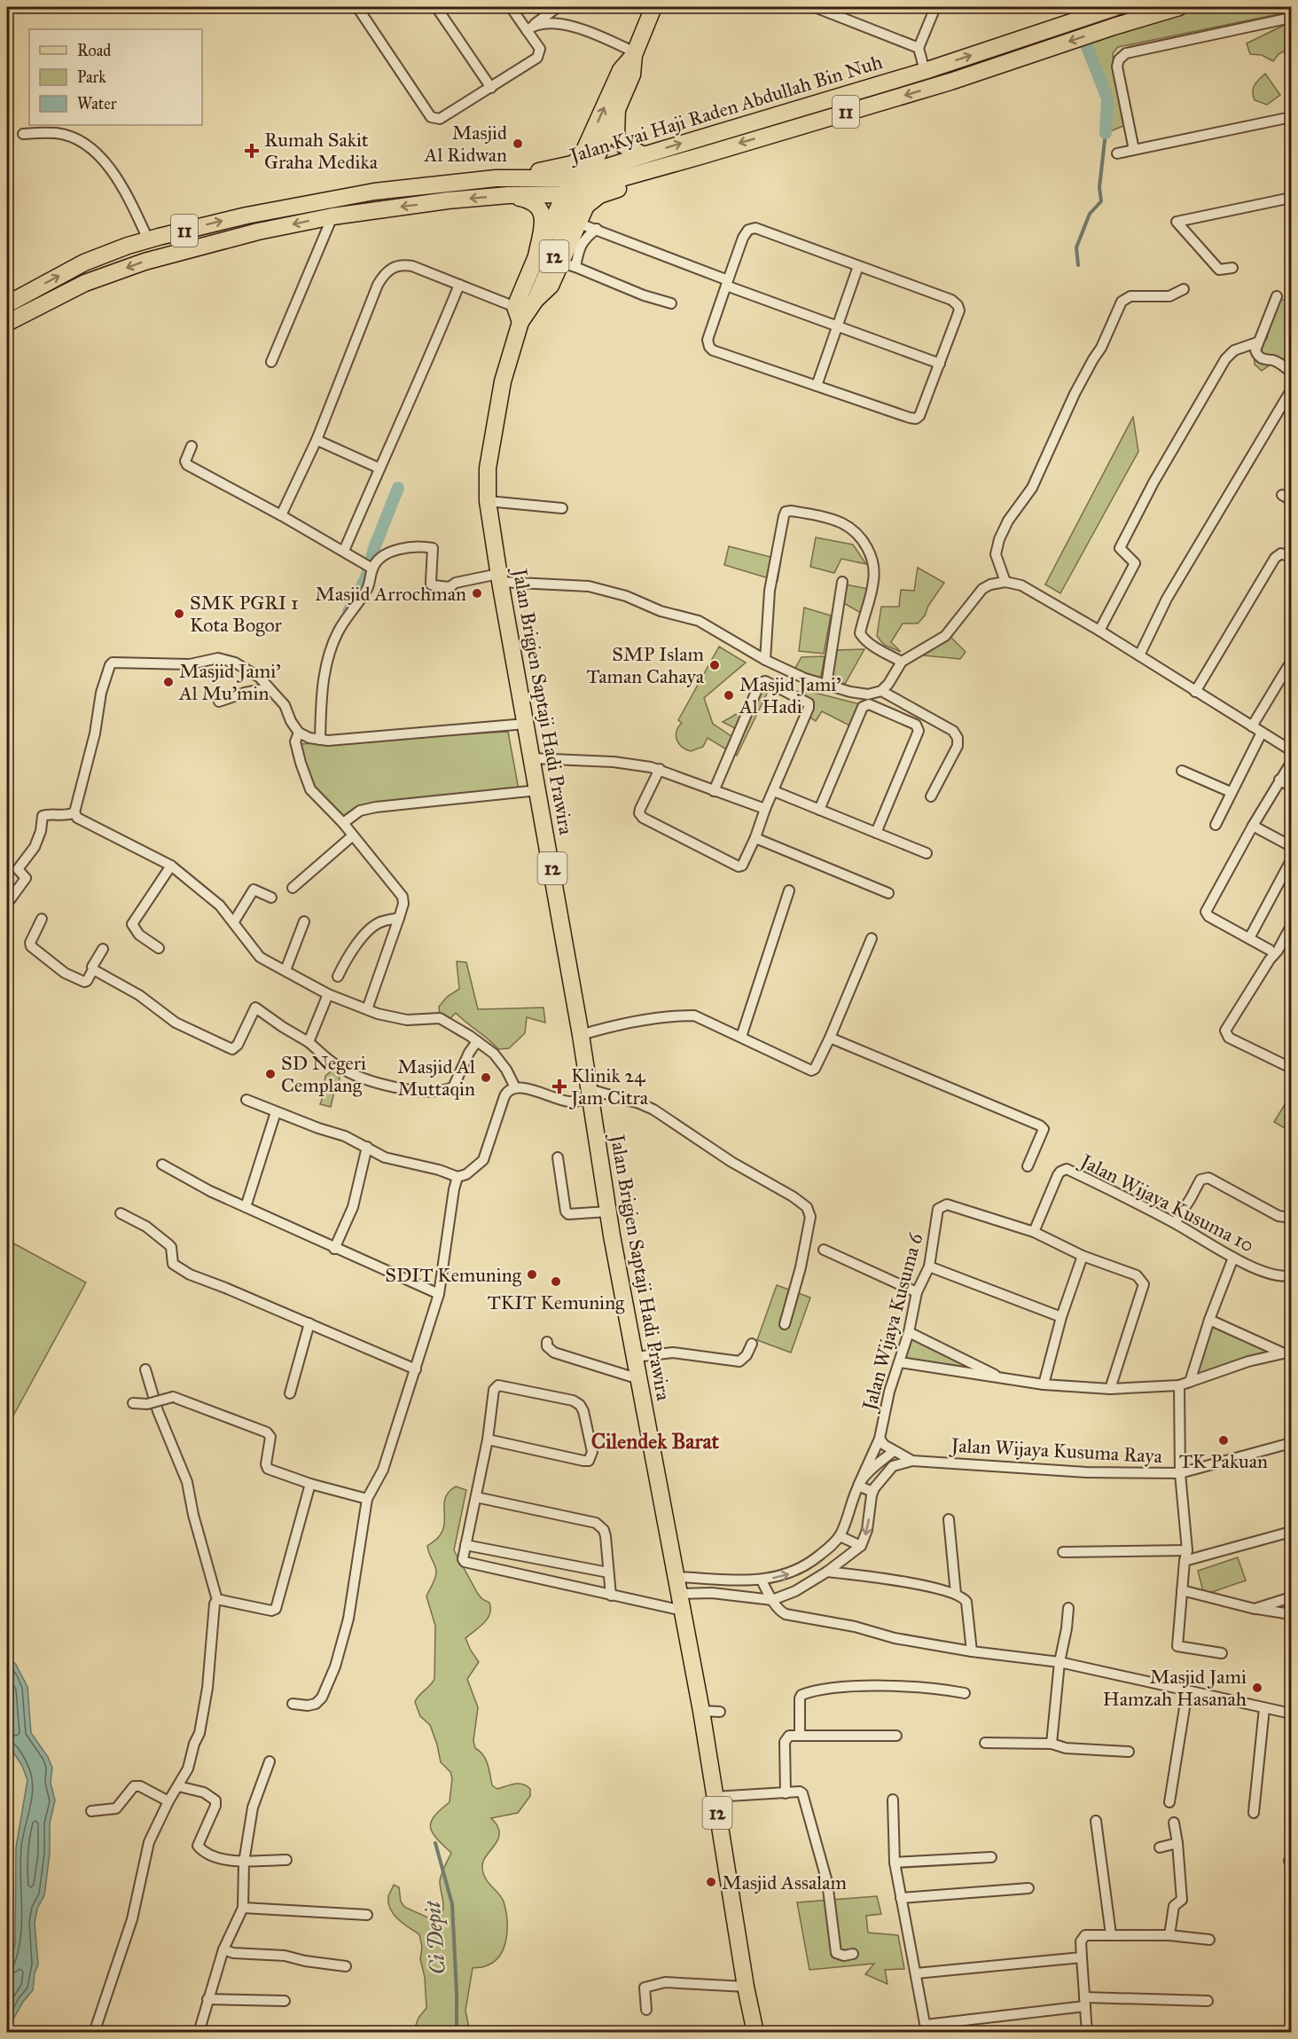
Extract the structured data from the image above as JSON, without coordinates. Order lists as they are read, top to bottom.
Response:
{
  "streets": {
    "main road": [
      "Jalan Kyai Haji Raden Abdullah Bin Nuh",
      "11",
      "12",
      "Jalan Brigjen Saptaji Hadi Prawira"
    ],
    "street": ["Jalan Wijaya Kusuma 10", "Jalan Wijaya Kusuma 6", "Jalan Wijaya Kusuma Raya"]
  },
  "crossings": [
    ["Jalan Kyai Haji Raden Abdullah Bin Nuh", "12"],
    ["12", "Jalan Brigjen Saptaji Hadi Prawira"],
    ["Jalan Wijaya Kusuma 10", "Jalan Wijaya Kusuma 6"],
    ["Jalan Wijaya Kusuma 6", "Jalan Wijaya Kusuma Raya"]
  ],
  "districts": ["Cilendek Barat"],
  "water": ["Ci Depit"],
  "places": {
    "other": [
      "Masjid Al Ridwan",
      "Masjid Arrochman",
      "SMK PGRI 1 Kota Bogor",
      "SMP Islam Taman Cahaya",
      "Masjid Jami' Al Mu'min",
      "Masjid Jami' Al Hadi",
      "SD Negeri Cemplang",
      "Masjid Al Muttaqin",
      "SDIT Kemuning",
      "TKIT Kemuning",
      "TK Pakuan",
      "Masjid Jami Hamzah Hasanah",
      "Masjid Assalam"
    ],
    "health": ["Rumah Sakit Graha Medika", "Klinik 24 Jam Citra"]
  },
  "legend": ["Road", "Park", "Water"]
}
